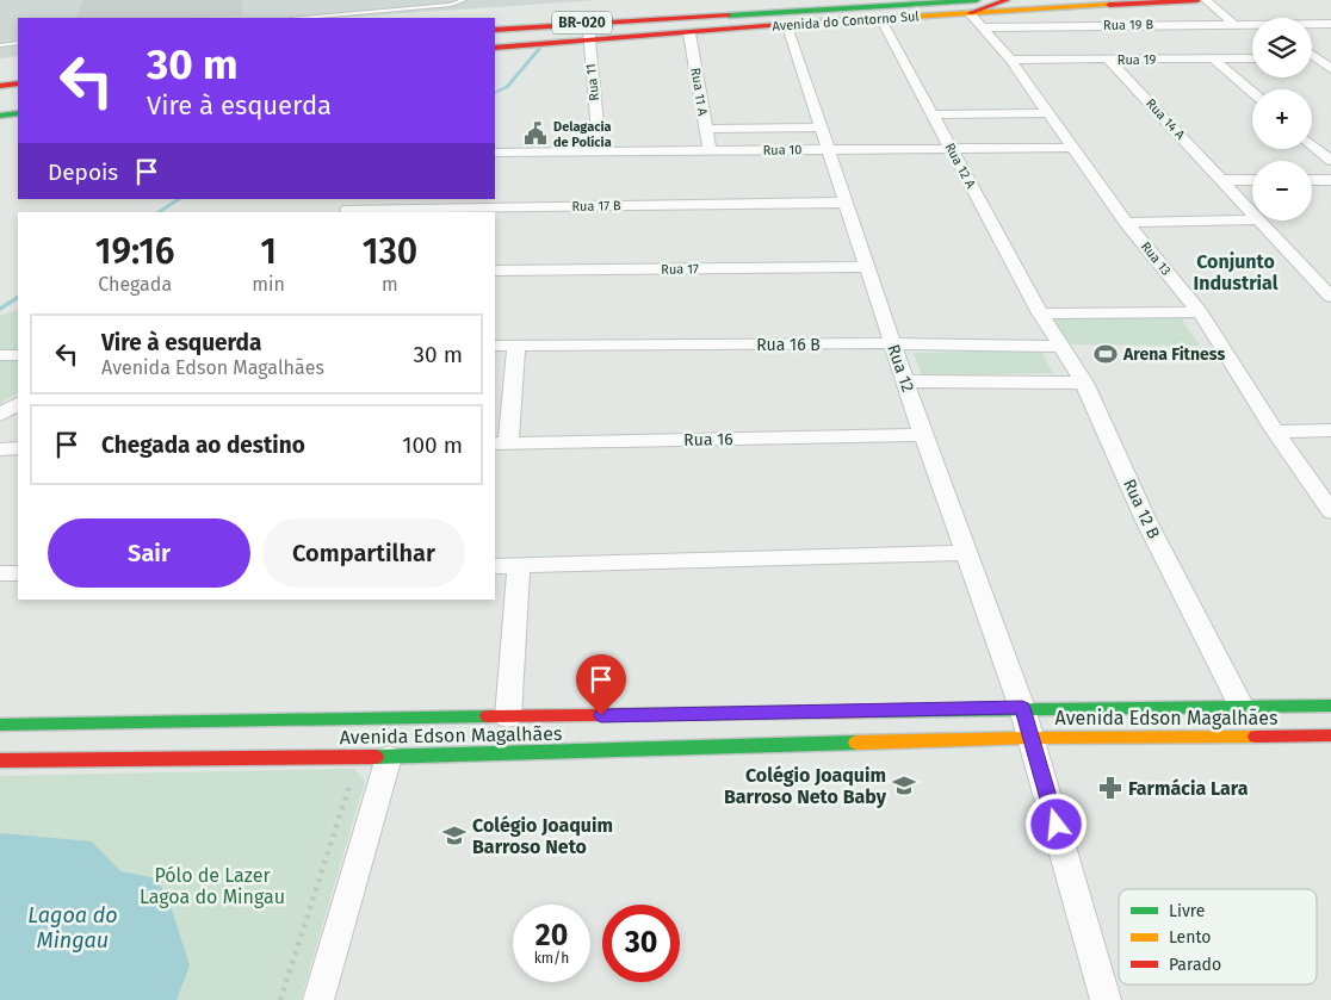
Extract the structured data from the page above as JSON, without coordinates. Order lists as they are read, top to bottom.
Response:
{
  "streets": {
    "main road": ["Avenida do Contorno Sul", "BR-020", "Avenida Edson Magalhães"],
    "street": [
      "Rua 19 B",
      "Rua 19",
      "Rua 11",
      "Rua 11 A",
      "Rua 14 A",
      "Rua 10",
      "Rua 12 A",
      "Rua 17 B",
      "Rua 13",
      "Rua 17",
      "Rua 16 B",
      "Rua 12",
      "Rua 16",
      "Rua 12 B"
    ]
  },
  "crossings": [
    ["Avenida do Contorno Sul", "BR-020"],
    ["Avenida do Contorno Sul", "Rua 11"],
    ["Avenida do Contorno Sul", "Rua 11 A"],
    ["Avenida do Contorno Sul", "Rua 12 A"],
    ["Avenida do Contorno Sul", "Rua 13"],
    ["Avenida do Contorno Sul", "Rua 12"],
    ["BR-020", "Rua 11"],
    ["BR-020", "Rua 13"],
    ["Rua 19 B", "Rua 13"],
    ["Rua 19", "Rua 14 A"],
    ["Rua 19", "Rua 13"],
    ["Rua 11", "Rua 10"],
    ["Rua 11 A", "Rua 10"],
    ["Rua 10", "Rua 12 A"],
    ["Rua 10", "Rua 13"],
    ["Rua 10", "Rua 12"],
    ["Rua 12 A", "Rua 12 B"],
    ["Rua 17 B", "Rua 12"],
    ["Rua 17", "Rua 12"],
    ["Rua 16 B", "Rua 12"],
    ["Rua 16 B", "Rua 12 B"],
    ["Rua 12", "Rua 16"],
    ["Rua 12", "Avenida Edson Magalhães"],
    ["Rua 12 B", "Avenida Edson Magalhães"]
  ],
  "districts": ["Conjunto Industrial"],
  "water": ["Lagoa do Mingau"],
  "parks": ["Pólo de Lazer Lagoa do Mingau"],
  "places": {
    "public building": ["Delagacia de Polícia"],
    "sports": ["Arena Fitness"],
    "school or university": ["Colégio Joaquim Barroso Neto Baby", "Colégio Joaquim Barroso Neto"],
    "pharmacy": ["Farmácia Lara"]
  },
  "legend": ["Livre", "Lento", "Parado"],
  "page": {
    "map_buttons": ["+", "−"],
    "turn": ["30 m", "Vire à esquerda"],
    "then": "Depois",
    "eta": [
      "19:16",
      "Chegada",
      "1",
      "min",
      "130",
      "m"
    ],
    "list": [
      {
        "name": "Vire à esquerda",
        "note": "Avenida Edson Magalhães",
        "value": "30 m"
      },
      {
        "name": "Chegada ao destino",
        "value": "100 m"
      }
    ],
    "buttons": ["Sair", "Compartilhar"],
    "speed": "20 km/h",
    "limit": "30"
  }
}
